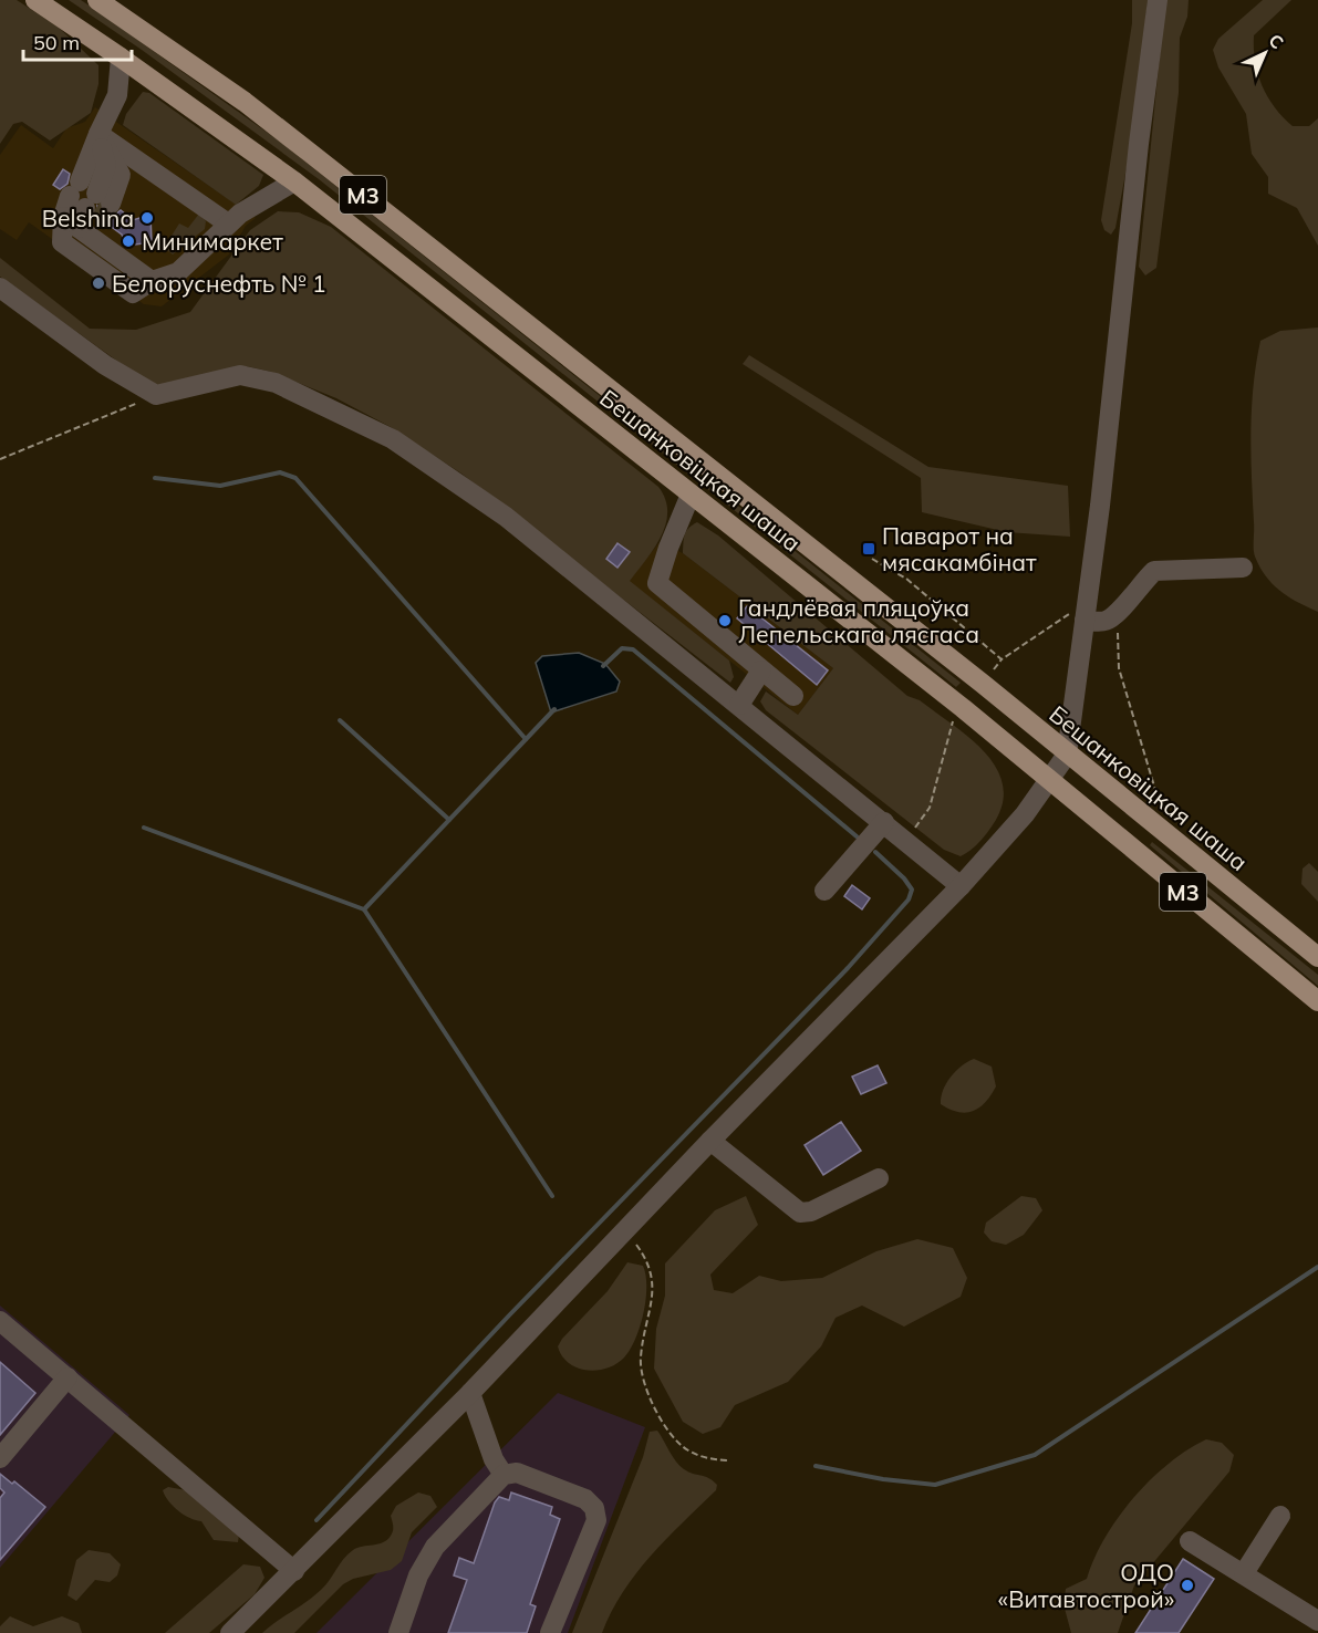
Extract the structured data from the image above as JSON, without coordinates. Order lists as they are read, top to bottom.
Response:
{
  "streets": {
    "main road": ["М3", "Бешанковіцкая шаша"]
  },
  "places": {
    "other": [
      "Belshina",
      "Минимаркет",
      "Белоруснефть № 1",
      "Гандлёвая пляцоўка Лепельскага лясгаса",
      "ОДО «Витавтострой»"
    ],
    "transit": ["Паварот на мясакамбінат"]
  },
  "scale_bar": "50 m",
  "north": "top right"
}
